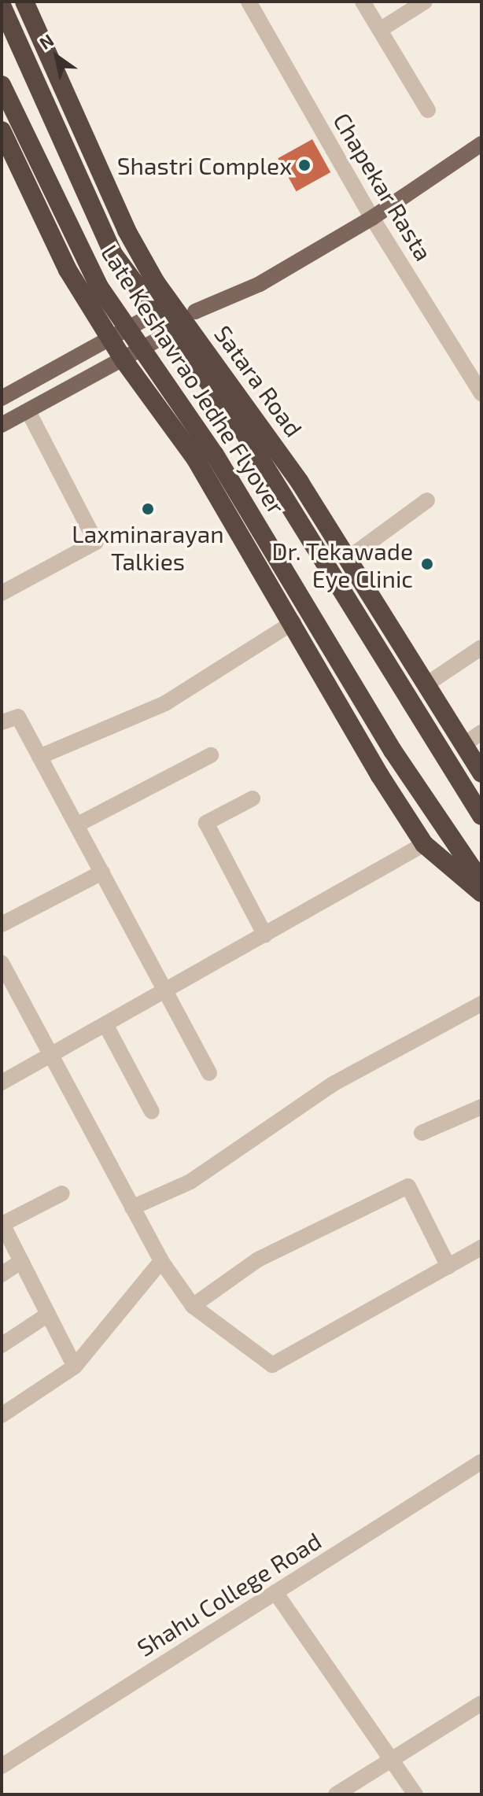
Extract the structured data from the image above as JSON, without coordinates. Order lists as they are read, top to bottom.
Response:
{
  "streets": {
    "highway": ["Late Keshavrao Jedhe Flyover", "Satara Road"],
    "street": ["Chapekar Rasta", "Shahu College Road"]
  },
  "places": ["Shastri Complex", "Laxminarayan Talkies", "Dr. Tekawade Eye Clinic"],
  "north": "top left"
}
